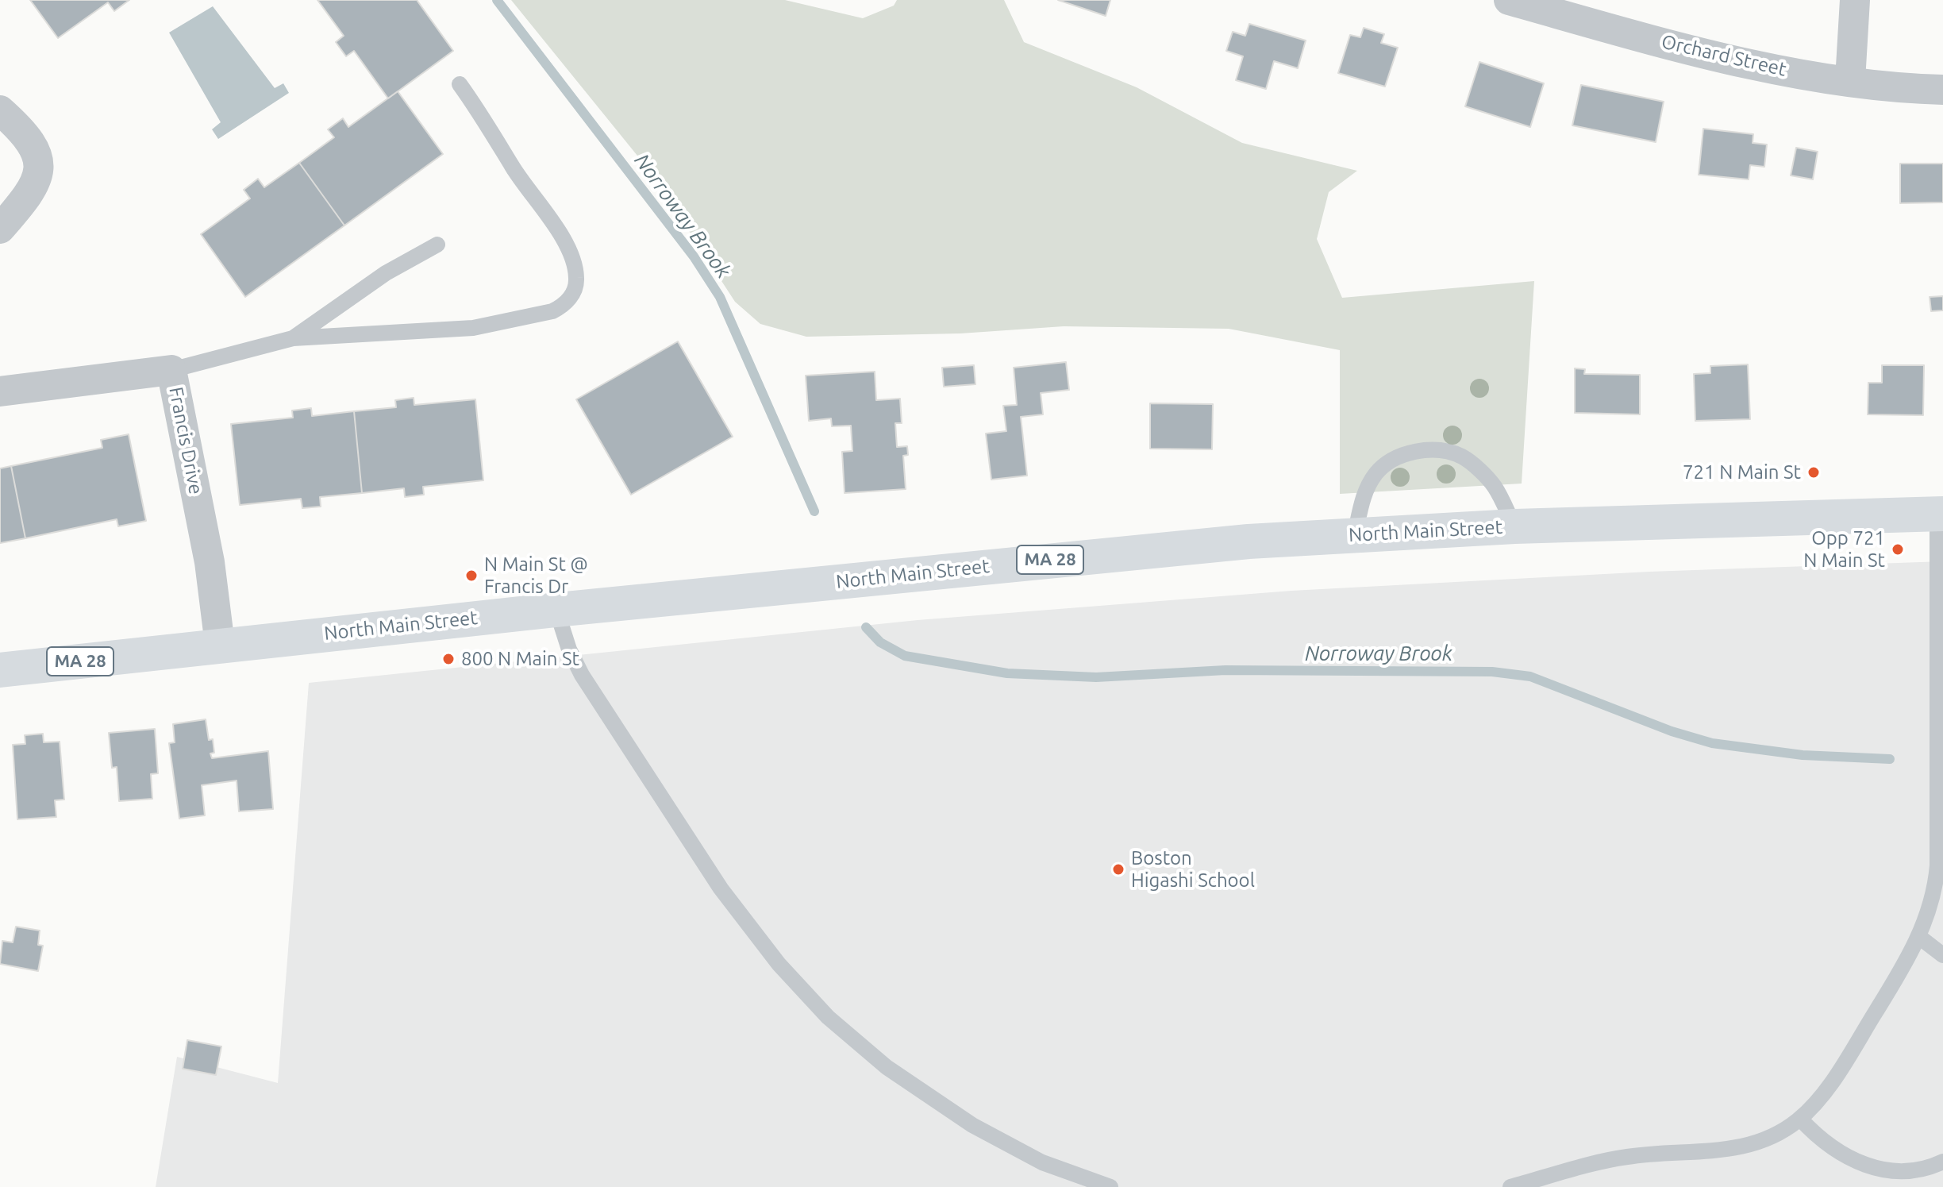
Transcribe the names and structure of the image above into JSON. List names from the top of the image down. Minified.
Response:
{"streets":{"main road":["North Main Street","MA 28"],"street":["Orchard Street","Francis Drive"]},"crossings":[["Francis Drive","North Main Street"]],"water":["Norroway Brook"],"places":["721 N Main St","Opp 721 N Main St","N Main St @ Francis Dr","800 N Main St","Boston Higashi School"]}
